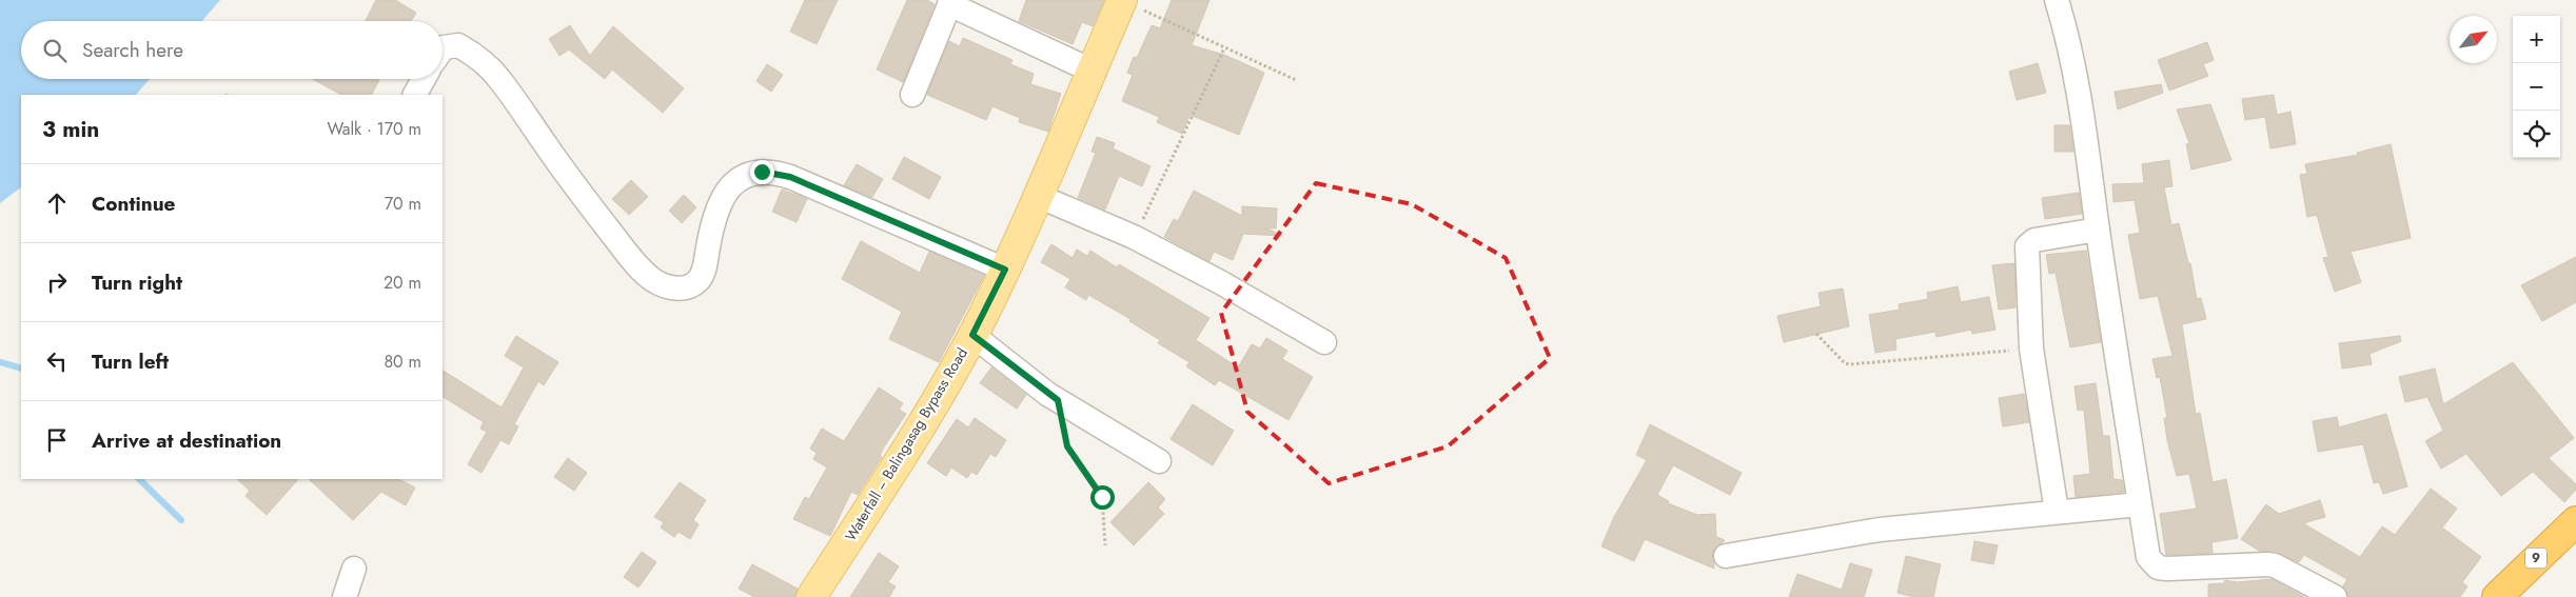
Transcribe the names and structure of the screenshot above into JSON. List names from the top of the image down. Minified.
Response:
{"streets":{"highway":["9"],"main road":["Waterfall ‒ Balingasag Bypass Road"]},"north":"top right","page":{"map_buttons":["+","−"],"search":"Search here","heading":["3 min","Walk · 170 m"],"list":[["Continue","70 m"],["Turn right","20 m"],["Turn left","80 m"],"Arrive at destination"]}}
